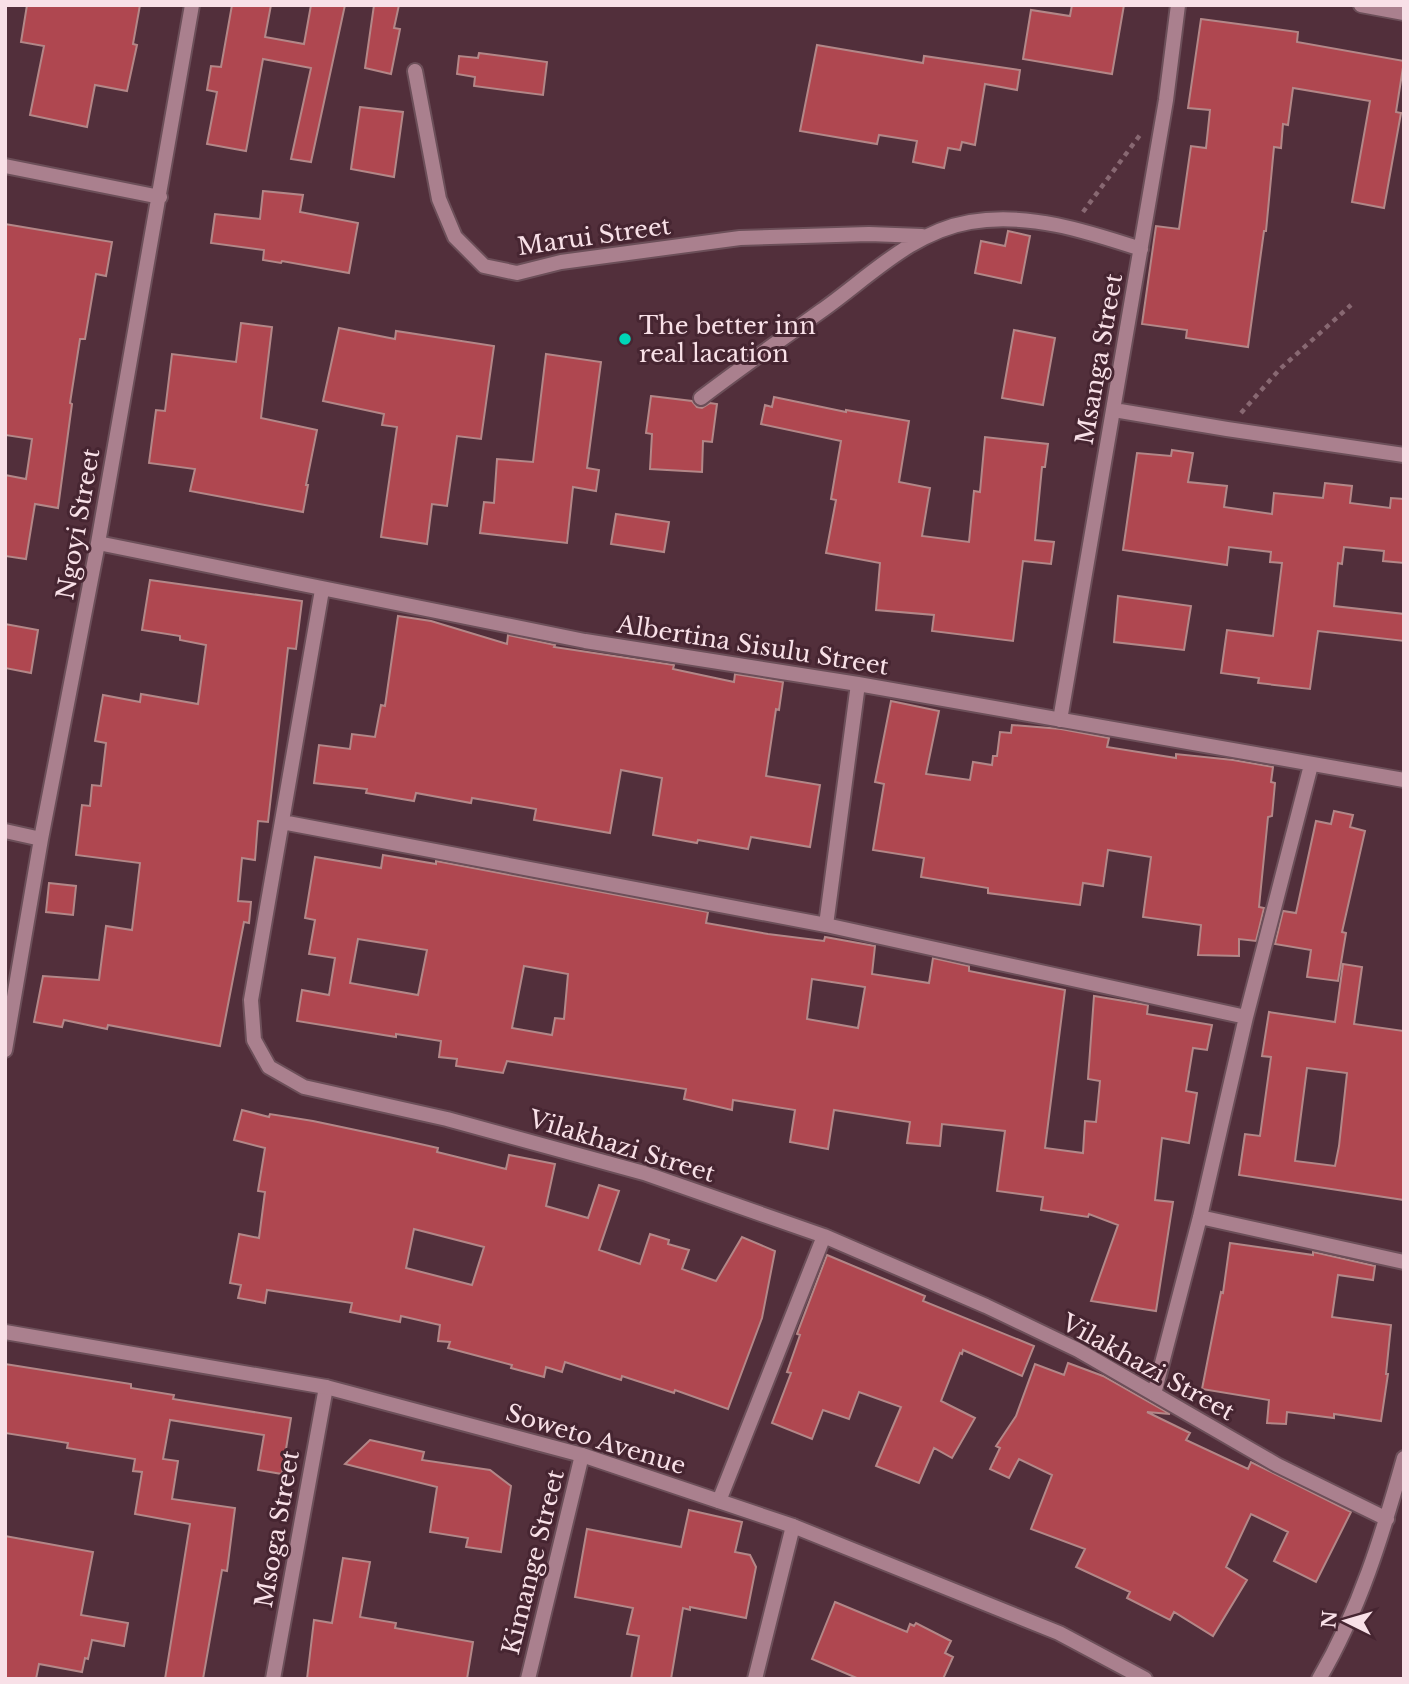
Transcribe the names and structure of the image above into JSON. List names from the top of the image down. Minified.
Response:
{"streets":{"street":["Marui Street","Msanga Street","Ngoyi Street","Albertina Sisulu Street","Vilakhazi Street","Soweto Avenue","Msoga Street","Kimange Street"]},"crossings":[["Msanga Street","Albertina Sisulu Street"],["Ngoyi Street","Albertina Sisulu Street"],["Albertina Sisulu Street","Vilakhazi Street"],["Soweto Avenue","Msoga Street"],["Soweto Avenue","Kimange Street"]],"places":["The better inn real lacation"],"north":"left"}
